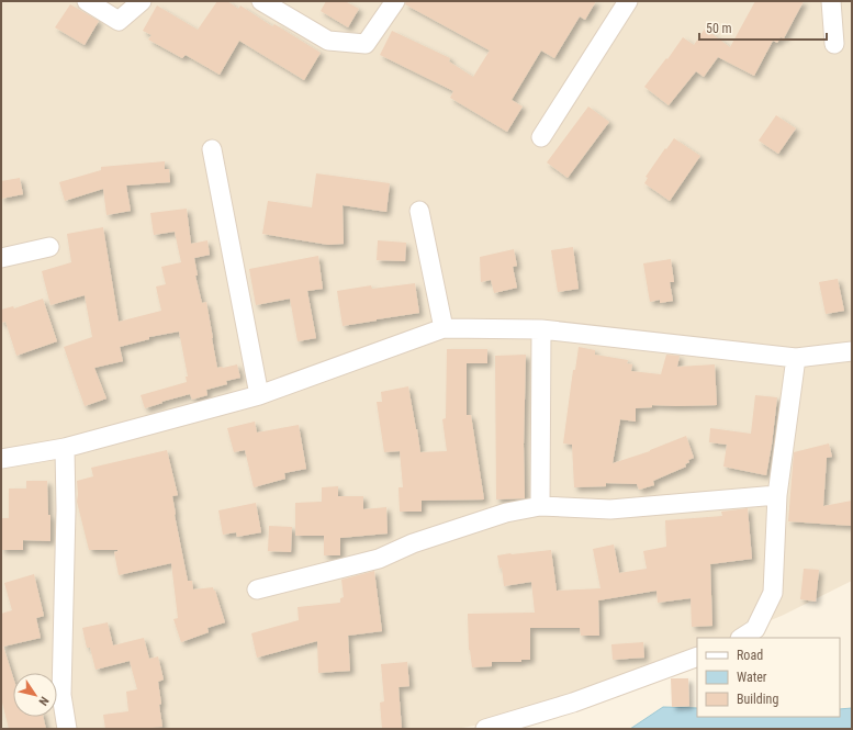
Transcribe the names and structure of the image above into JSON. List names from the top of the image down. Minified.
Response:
{"legend":["Road","Water","Building"],"scale_bar":"50 m","north":"bottom right"}
